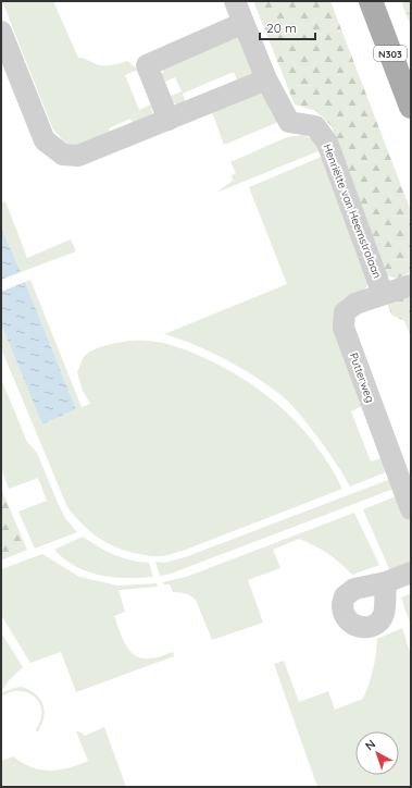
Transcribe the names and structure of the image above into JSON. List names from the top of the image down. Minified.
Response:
{"streets":{"main road":["N303"],"street":["Henriëtte van Heemstralaan","Putterweg"]},"crossings":[["Henriëtte van Heemstralaan","Putterweg"]],"scale_bar":"20 m","north":"top left"}
